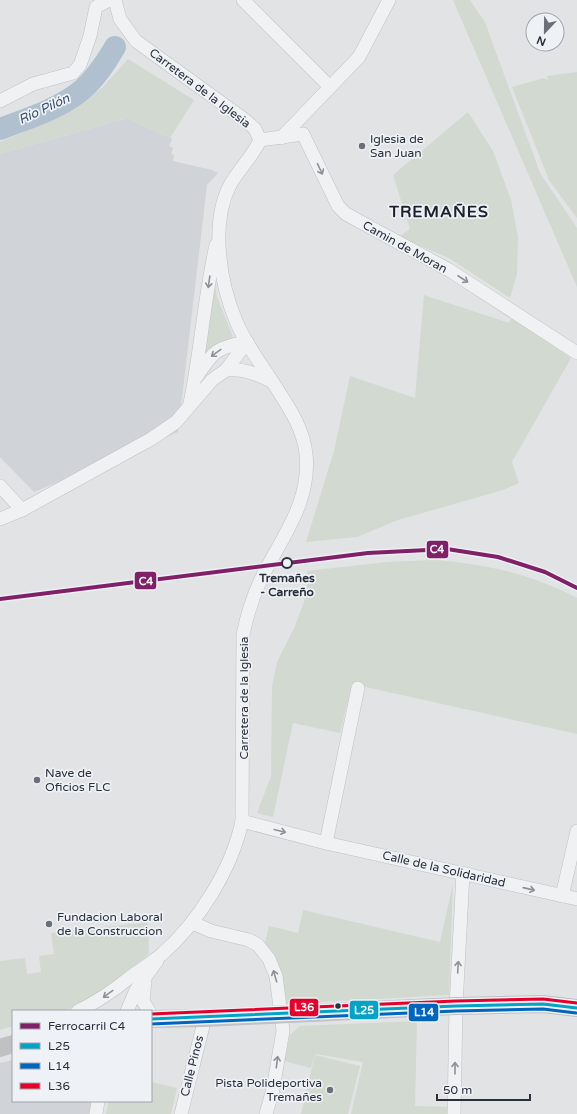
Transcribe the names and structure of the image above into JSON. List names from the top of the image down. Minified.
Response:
{"streets":{"street":["Carretera de la Iglesia","Camin de Moran","Calle de la Solidaridad","Calle Pinos"]},"crossings":[["Carretera de la Iglesia","Camin de Moran"],["Carretera de la Iglesia","Calle de la Solidaridad"]],"one_way":["Camin de Moran","Calle de la Solidaridad"],"districts":["TREMAÑES"],"water":["Río Pilón"],"places":["Iglesia de San Juan","Tremañes - Carreño","Nave de Oficios FLC","Fundacion Laboral de la Construccion","Pista Polideportiva Tremañes"],"lines":["rail line C4","transit line L36","transit line L25","transit line L14"],"legend":["Ferrocarril C4","L25","L14","L36"],"scale_bar":"50 m","north":"bottom"}
